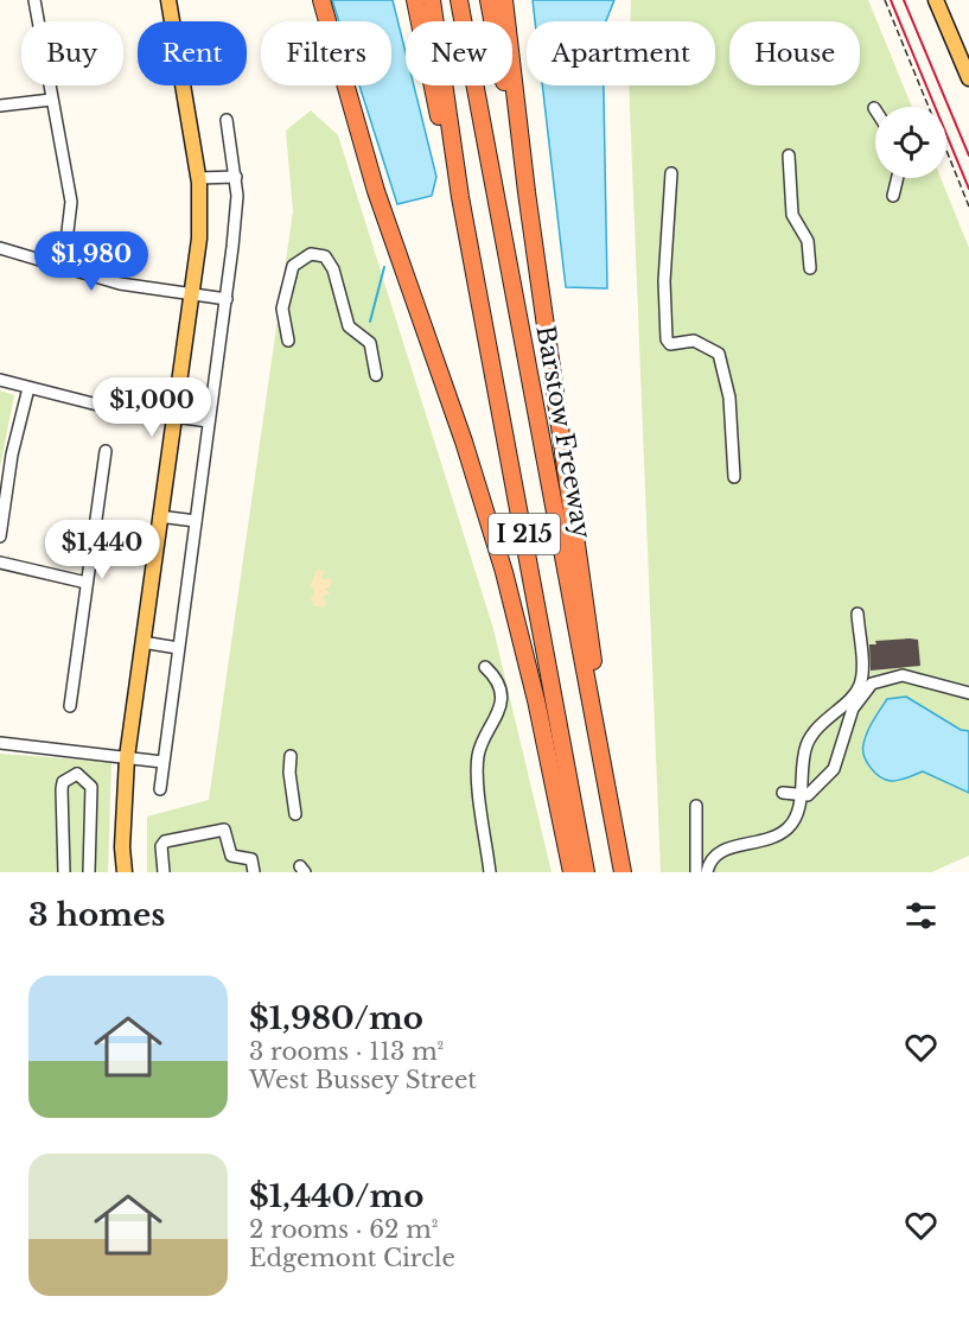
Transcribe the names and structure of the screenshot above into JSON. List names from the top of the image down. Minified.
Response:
{"streets":{"highway":["Barstow Freeway","I 215"]},"page":{"chip":["Buy","Rent","Filters","New","Apartment","House"],"price":["$1,980","$1,000","$1,440"],"heading":"3 homes","list":[{"name":"$1,980/mo","note":"3 rooms · 113 m² · West Bussey Street"},{"name":"$1,440/mo","note":"2 rooms · 62 m² · Edgemont Circle"}]}}
